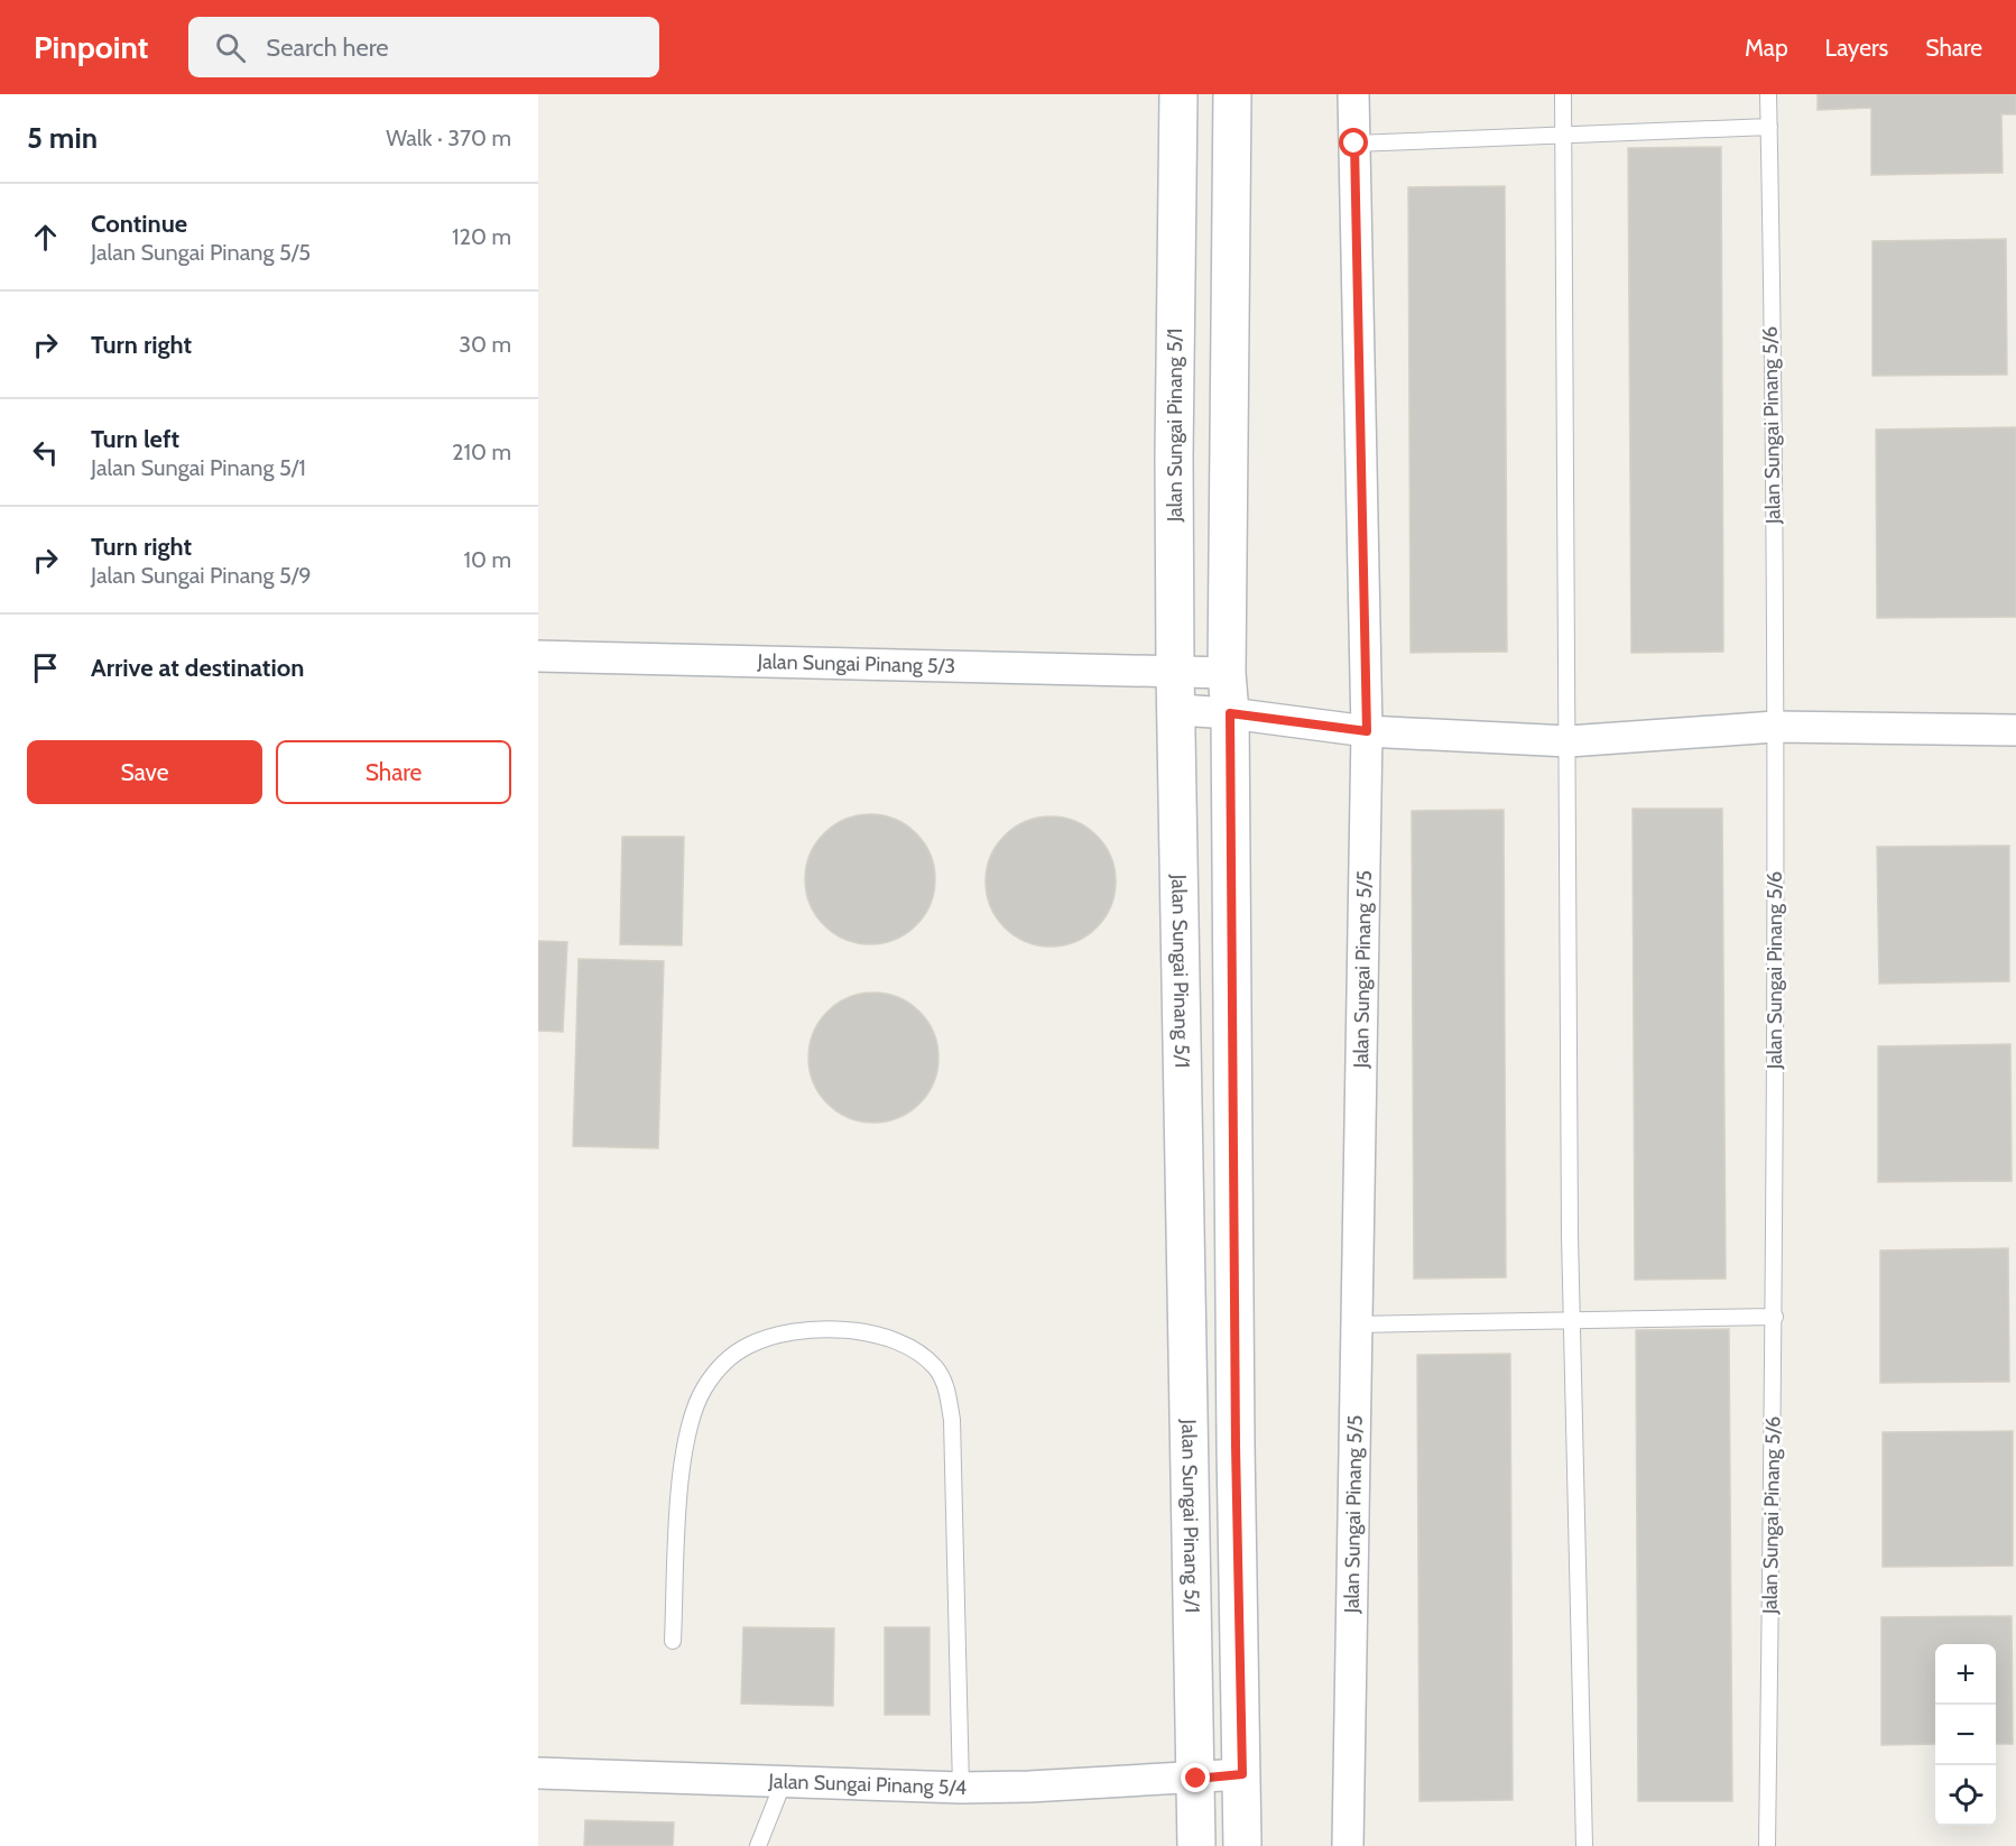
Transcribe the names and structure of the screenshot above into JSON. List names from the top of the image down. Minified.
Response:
{"streets":{"street":["Jalan Sungai Pinang 5/1","Jalan Sungai Pinang 5/3","Jalan Sungai Pinang 5/5","Jalan Sungai Pinang 5/4"],"lane":["Jalan Sungai Pinang 5/6"]},"crossings":[["Jalan Sungai Pinang 5/1","Jalan Sungai Pinang 5/3"],["Jalan Sungai Pinang 5/1","Jalan Sungai Pinang 5/4"]],"page":{"header":"Pinpoint","search":"Search here","nav":["Map","Layers","Share"],"heading":["5 min","Walk · 370 m"],"list":[["Continue","Jalan Sungai Pinang 5/5","120 m"],["Turn right","30 m"],["Turn left","Jalan Sungai Pinang 5/1","210 m"],["Turn right","Jalan Sungai Pinang 5/9","10 m"],"Arrive at destination"],"buttons":["Save","Share"],"map_buttons":["+","−"]}}
